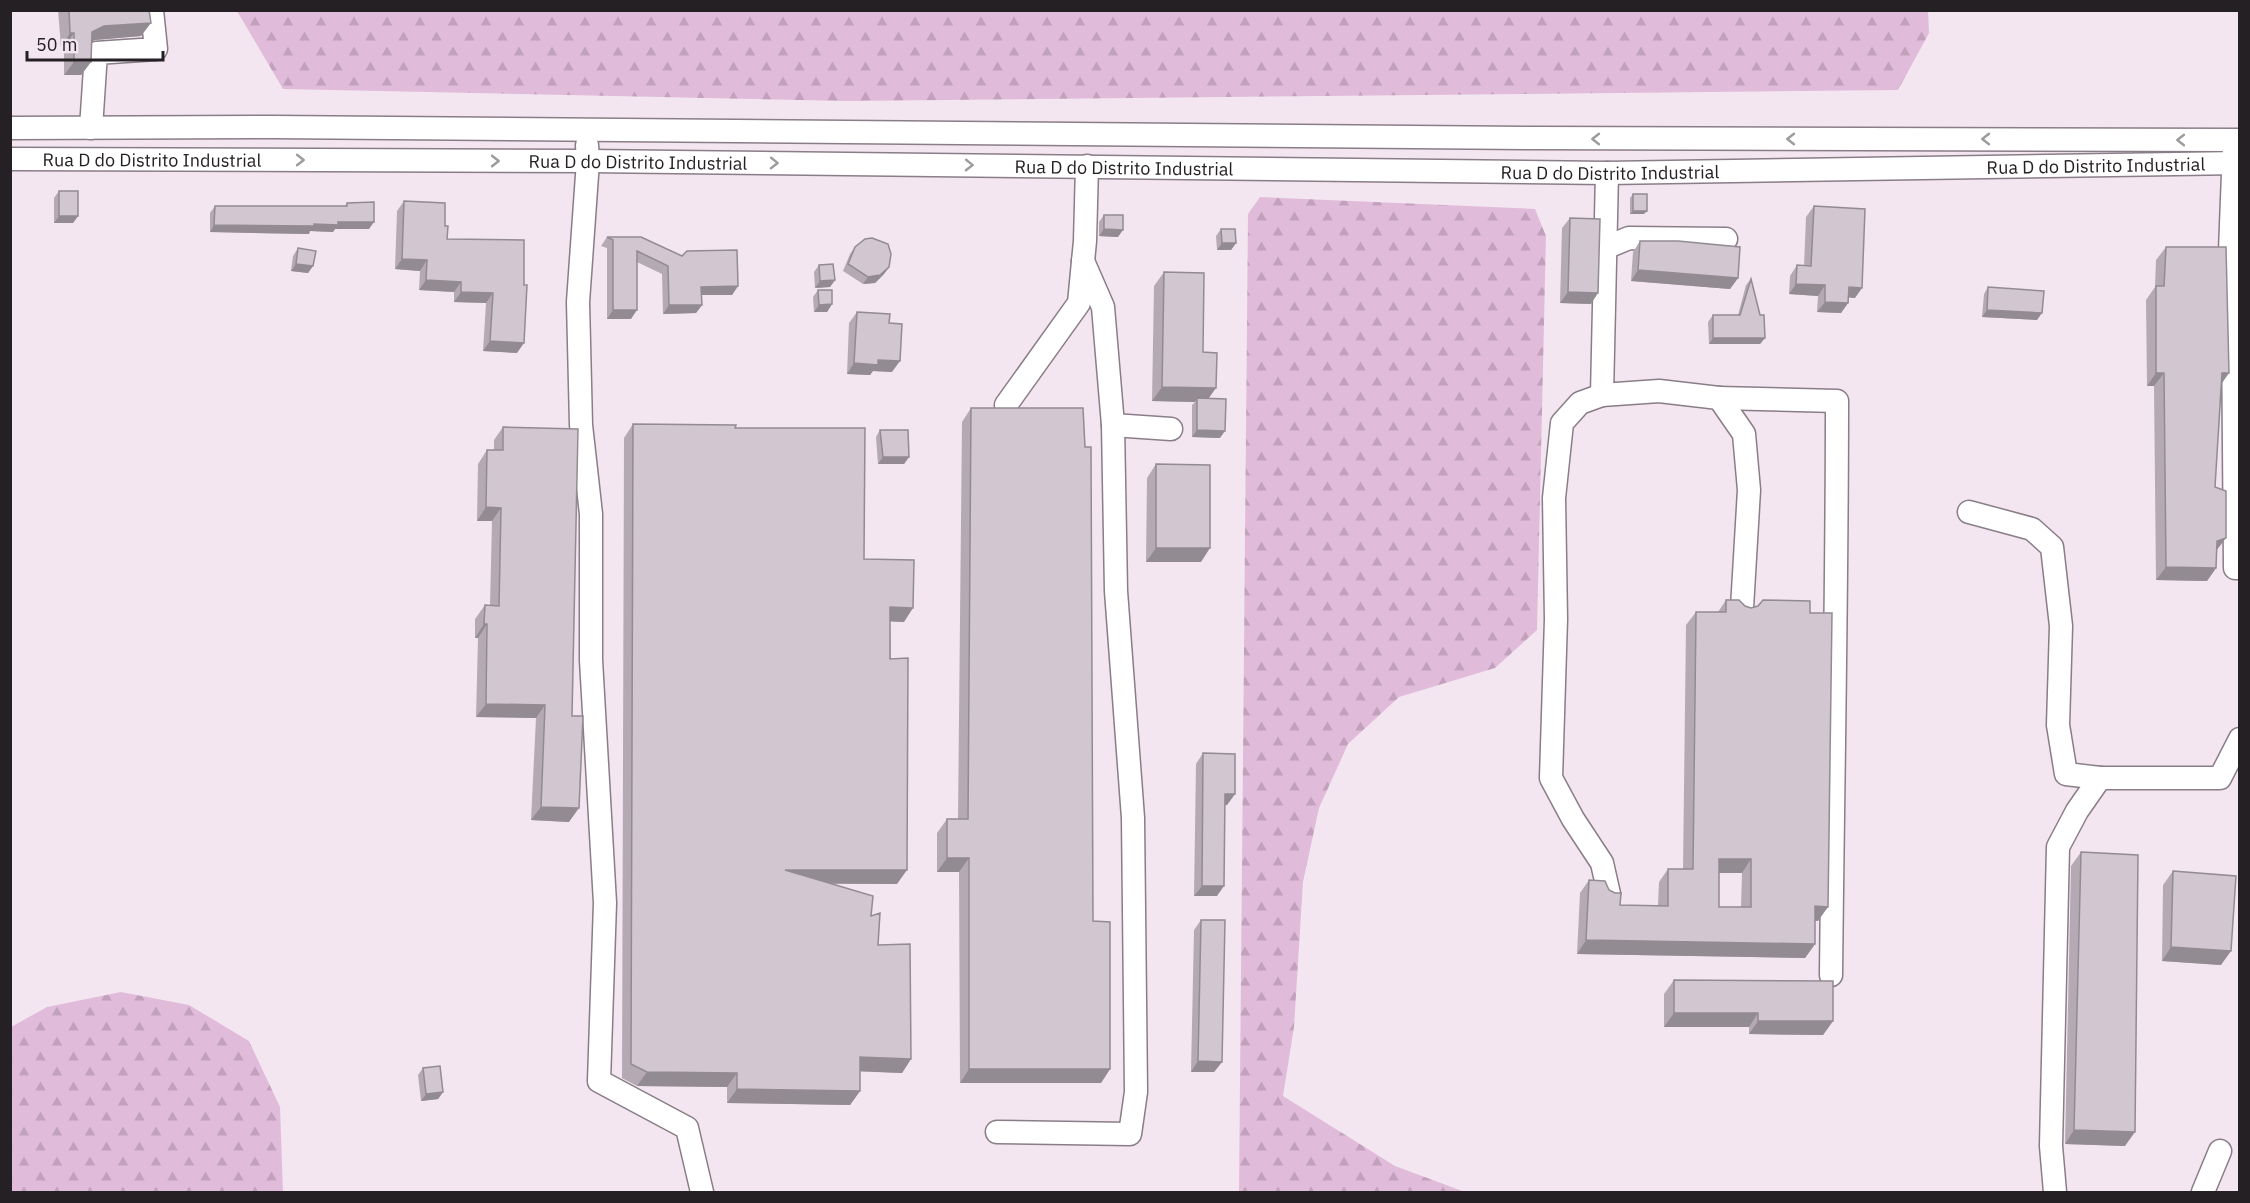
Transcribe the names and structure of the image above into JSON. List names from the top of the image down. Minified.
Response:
{"streets":{"street":["Rua D do Distrito Industrial"]},"scale_bar":"50 m"}
